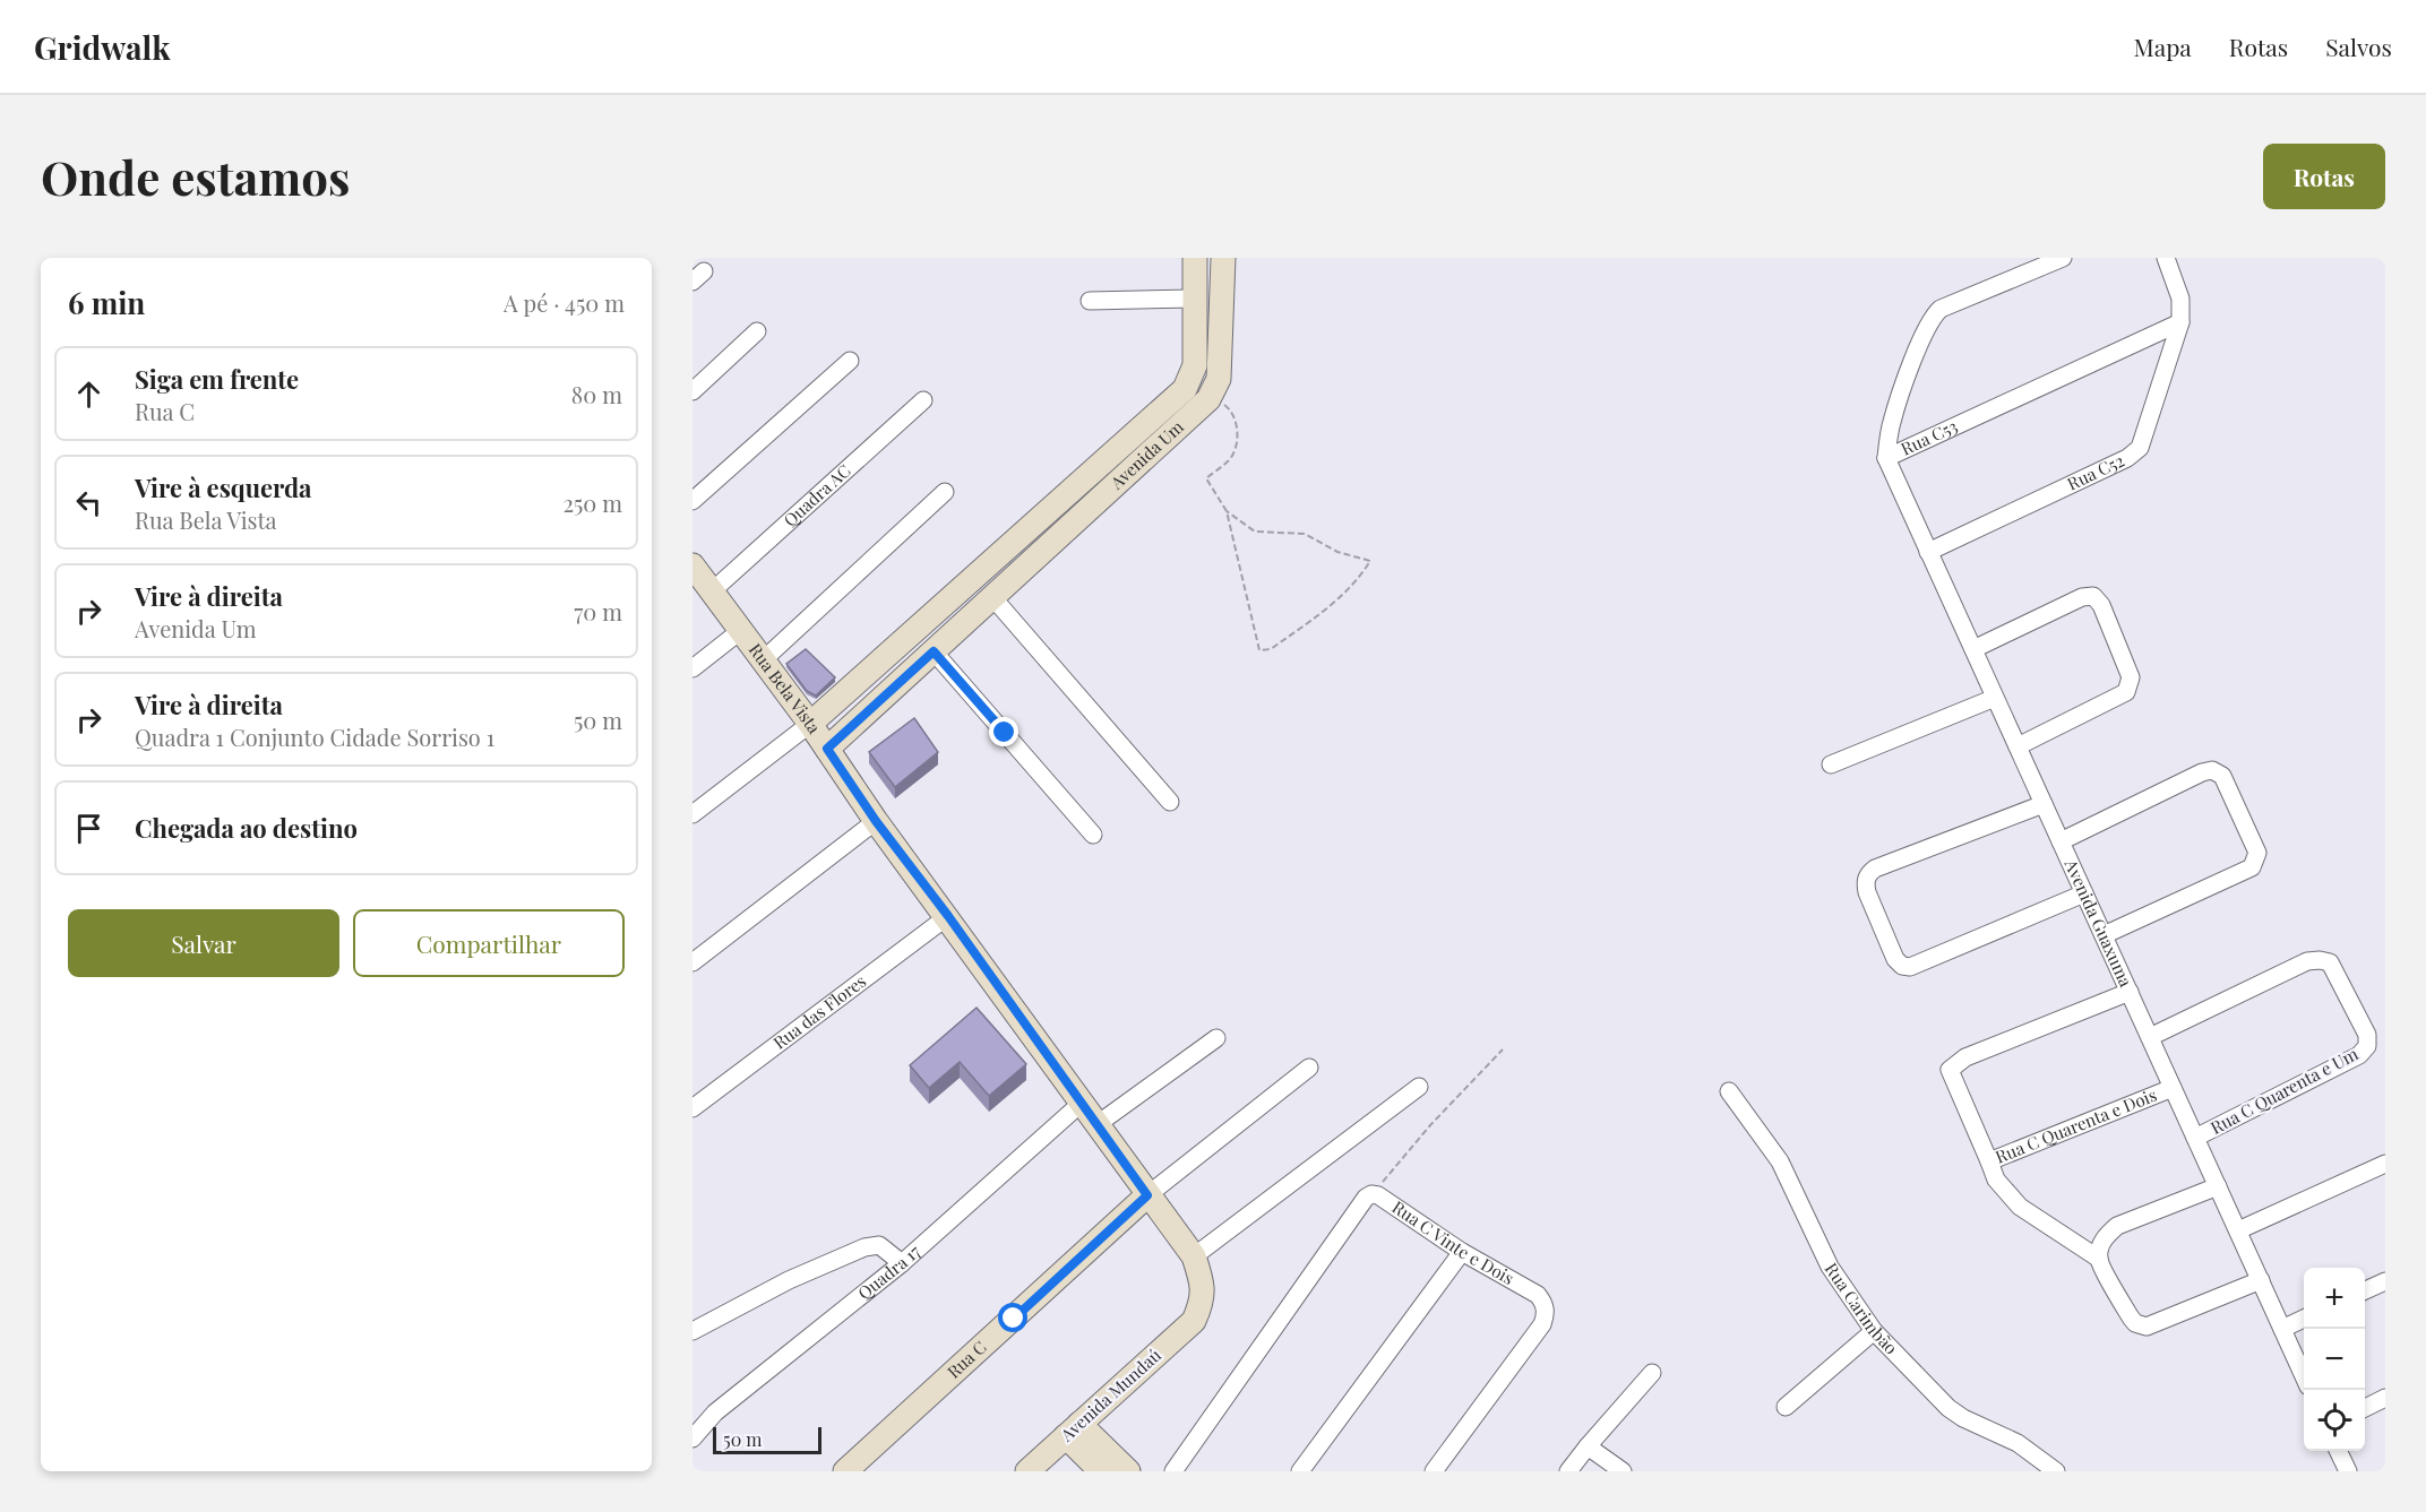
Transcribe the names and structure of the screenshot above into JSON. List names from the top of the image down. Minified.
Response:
{"streets":{"street":["Rua C53","Avenida Um","Rua C52","Quadra AC","Rua Bela Vista","Avenida Guaxuma","Rua das Flores","Rua C Quarenta e Um","Rua C Quarenta e Dois","Rua C Vinte e Dois","Quadra 17","Rua Carimbão","Rua C","Avenida Mundaú"]},"crossings":[["Rua C53","Rua C52"],["Rua C53","Avenida Guaxuma"],["Avenida Um","Rua Bela Vista"],["Rua C52","Avenida Guaxuma"],["Quadra AC","Rua Bela Vista"],["Rua Bela Vista","Rua das Flores"],["Rua Bela Vista","Quadra 17"],["Rua Bela Vista","Rua C"],["Rua Bela Vista","Avenida Mundaú"],["Avenida Guaxuma","Rua C Quarenta e Um"],["Avenida Guaxuma","Rua C Quarenta e Dois"]],"scale_bar":"50 m","page":{"header":"Gridwalk","nav":["Mapa","Rotas","Salvos"],"buttons":["Rotas",["Salvar","Compartilhar"]],"title":"Onde estamos","heading":["6 min","A pé · 450 m"],"list":[["Siga em frente","Rua C","80 m"],["Vire à esquerda","Rua Bela Vista","250 m"],["Vire à direita","Avenida Um","70 m"],["Vire à direita","Quadra 1 Conjunto Cidade Sorriso 1","50 m"],"Chegada ao destino"],"map_buttons":["+","−"],"scale":"50 m"}}
